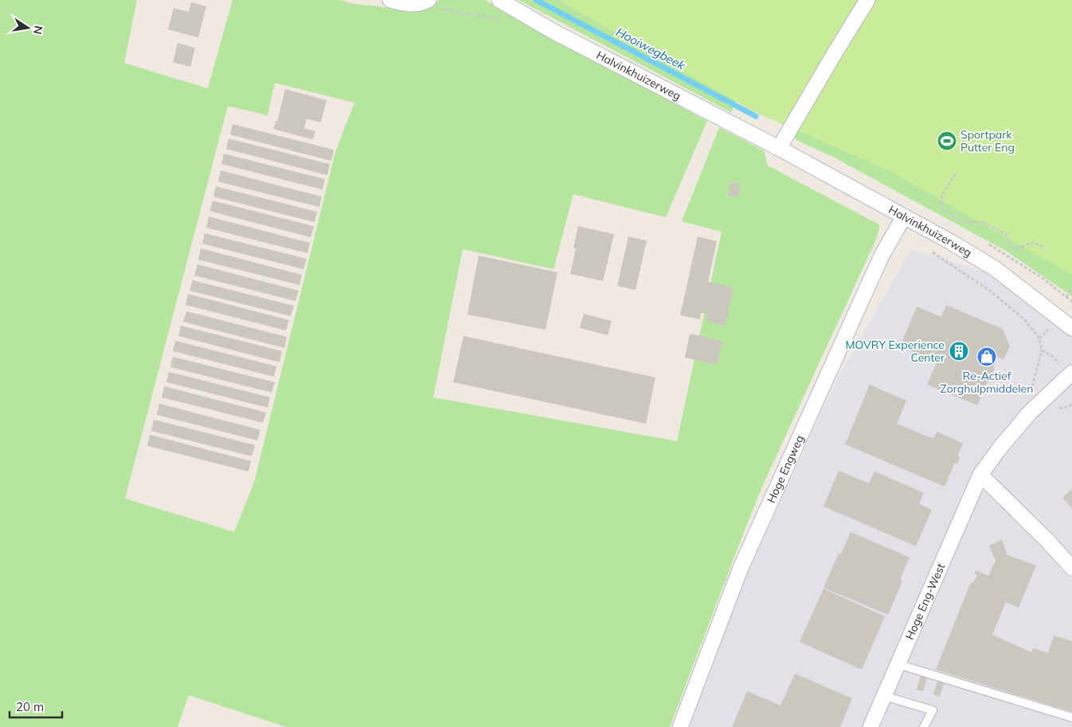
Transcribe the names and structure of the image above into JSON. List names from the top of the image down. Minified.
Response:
{"streets":{"street":["Halvinkhuizerweg","Hoge Engweg","Hoge Eng-West"]},"crossings":[["Halvinkhuizerweg","Hoge Engweg"],["Halvinkhuizerweg","Hoge Eng-West"]],"water":["Hooiwegbeek"],"places":{"sports":["Sportpark Putter Eng"],"building":["MOVRY Experience Center"],"shop":["Re-Actief Zorghulpmiddelen"]},"scale_bar":"20 m","north":"right"}
